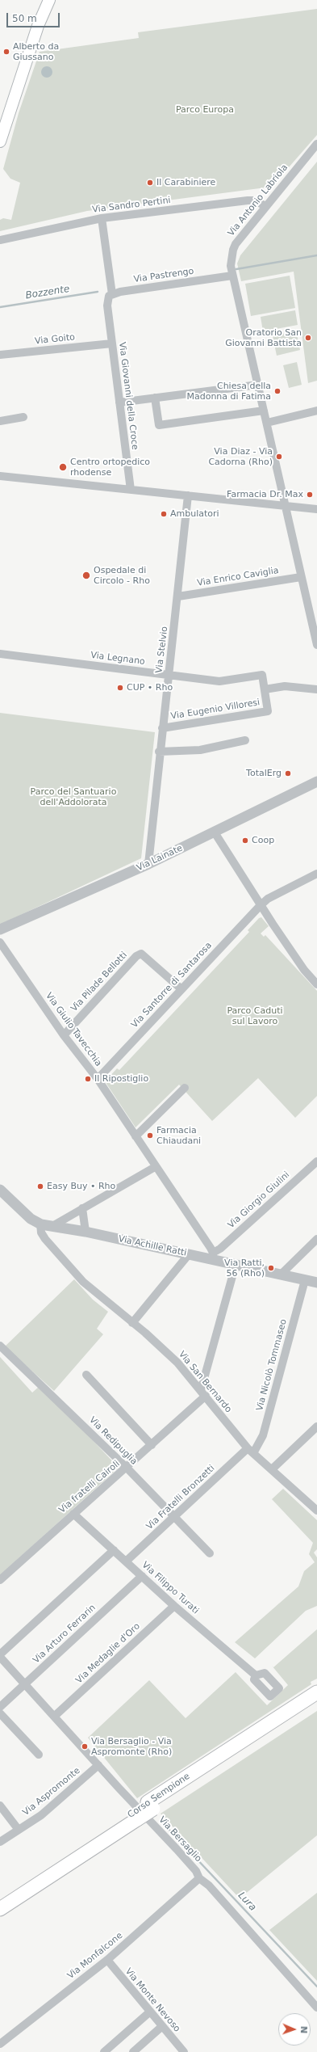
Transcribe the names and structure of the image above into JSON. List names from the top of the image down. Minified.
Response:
{"streets":{"highway":["Corso Sempione"],"street":["Via Antonio Labriola","Via Sandro Pertini","Via Pastrengo","Via Goito","Via Giovanni della Croce","Via Enrico Caviglia","Via Stelvio","Via Legnano","Via Eugenio Villoresi","Via Lainate","Via Pilade Bellotti","Via Santorre di Santarosa","Via Giulio Tavecchia","Via Giorgio Giulini","Via Achille Ratti","Via Nicolò Tommaseo","Via San Bernardo","Via Redipuglia","Via fratelli Cairoli","Via Fratelli Bronzetti","Via Filippo Turati","Via Arturo Ferrarin","Via Medaglie d'Oro","Via Aspromonte","Via Bersaglio","Via Monfalcone","Via Monte Nevoso"]},"crossings":[["Via Antonio Labriola","Via Sandro Pertini"],["Via Antonio Labriola","Via Pastrengo"],["Via Antonio Labriola","Via Enrico Caviglia"],["Via Pastrengo","Via Giovanni della Croce"],["Via Goito","Via Giovanni della Croce"],["Via Enrico Caviglia","Via Stelvio"],["Via Stelvio","Via Legnano"],["Via Stelvio","Via Eugenio Villoresi"],["Via Stelvio","Via Lainate"],["Via Legnano","Via Eugenio Villoresi"],["Via Pilade Bellotti","Via Santorre di Santarosa"],["Via Pilade Bellotti","Via Giulio Tavecchia"],["Via Santorre di Santarosa","Via Giulio Tavecchia"],["Via Giulio Tavecchia","Via Giorgio Giulini"],["Via Giulio Tavecchia","Via Achille Ratti"],["Via Giorgio Giulini","Via Achille Ratti"],["Via Achille Ratti","Via Nicolò Tommaseo"],["Via Achille Ratti","Via San Bernardo"],["Via Nicolò Tommaseo","Via San Bernardo"],["Via Nicolò Tommaseo","Via Fratelli Bronzetti"],["Via San Bernardo","Via fratelli Cairoli"],["Via San Bernardo","Via Fratelli Bronzetti"],["Via Redipuglia","Via fratelli Cairoli"],["Via Redipuglia","Via Fratelli Bronzetti"],["Via fratelli Cairoli","Via Filippo Turati"],["Via Fratelli Bronzetti","Via Filippo Turati"],["Via Filippo Turati","Via Arturo Ferrarin"],["Via Filippo Turati","Via Medaglie d'Oro"],["Via Arturo Ferrarin","Via Bersaglio"],["Via Medaglie d'Oro","Via Bersaglio"],["Via Aspromonte","Via Bersaglio"],["Via Bersaglio","Via Monfalcone"],["Via Monfalcone","Via Monte Nevoso"]],"water":["Bozzente","Lura"],"parks":["Parco Europa","Parco del Santuario dell'Addolorata","Parco Caduti sul Lavoro"],"places":["Alberto da Giussano","Il Carabiniere","Oratorio San Giovanni Battista","Chiesa della Madonna di Fatima","Via Diaz - Via Cadorna (Rho)","Centro ortopedico rhodense","Farmacia Dr. Max","Ambulatori","Ospedale di Circolo - Rho","CUP • Rho","TotalErg","Coop","Il Ripostiglio","Farmacia Chiaudani","Easy Buy • Rho","Via Ratti, 56 (Rho)","Via Bersaglio - Via Aspromonte (Rho)"],"scale_bar":"50 m","north":"right"}
